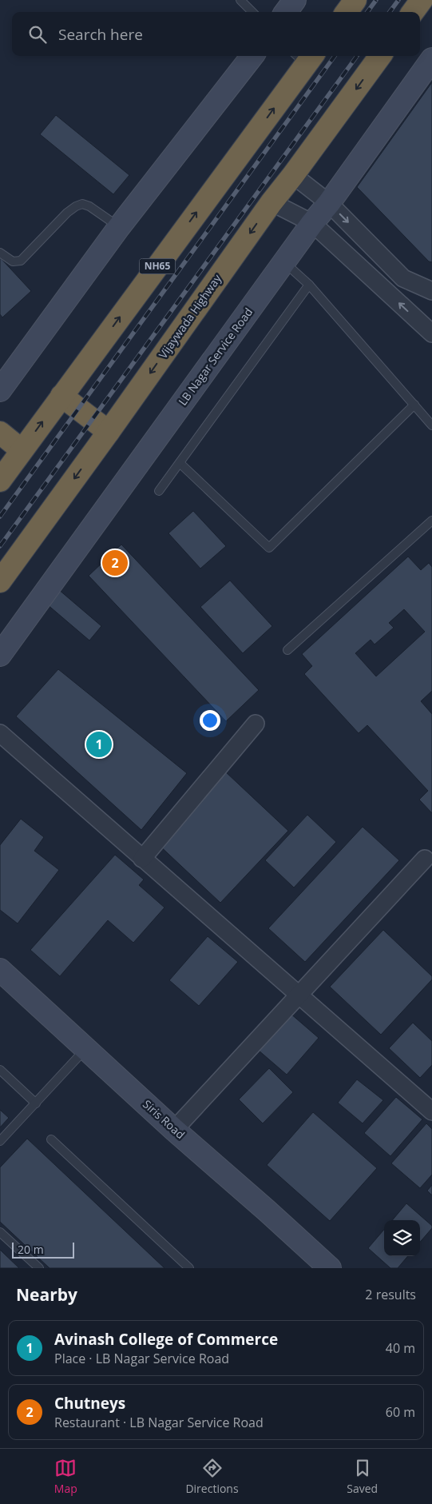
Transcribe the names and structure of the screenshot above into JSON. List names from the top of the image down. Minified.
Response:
{"streets":{"highway":["NH65","Vijaywada Highway"],"street":["LB Nagar Service Road","Siris Road"]},"scale_bar":"20 m","page":{"search":"Search here","pins":["2","1"],"scale":"20 m","heading":["Nearby","2 results"],"list":[{"mark":"1","name":"Avinash College of Commerce","note":"Place · LB Nagar Service Road","value":"40 m"},{"mark":"2","name":"Chutneys","note":"Restaurant · LB Nagar Service Road","value":"60 m"}],"nav":["Map","Directions","Saved"]}}
